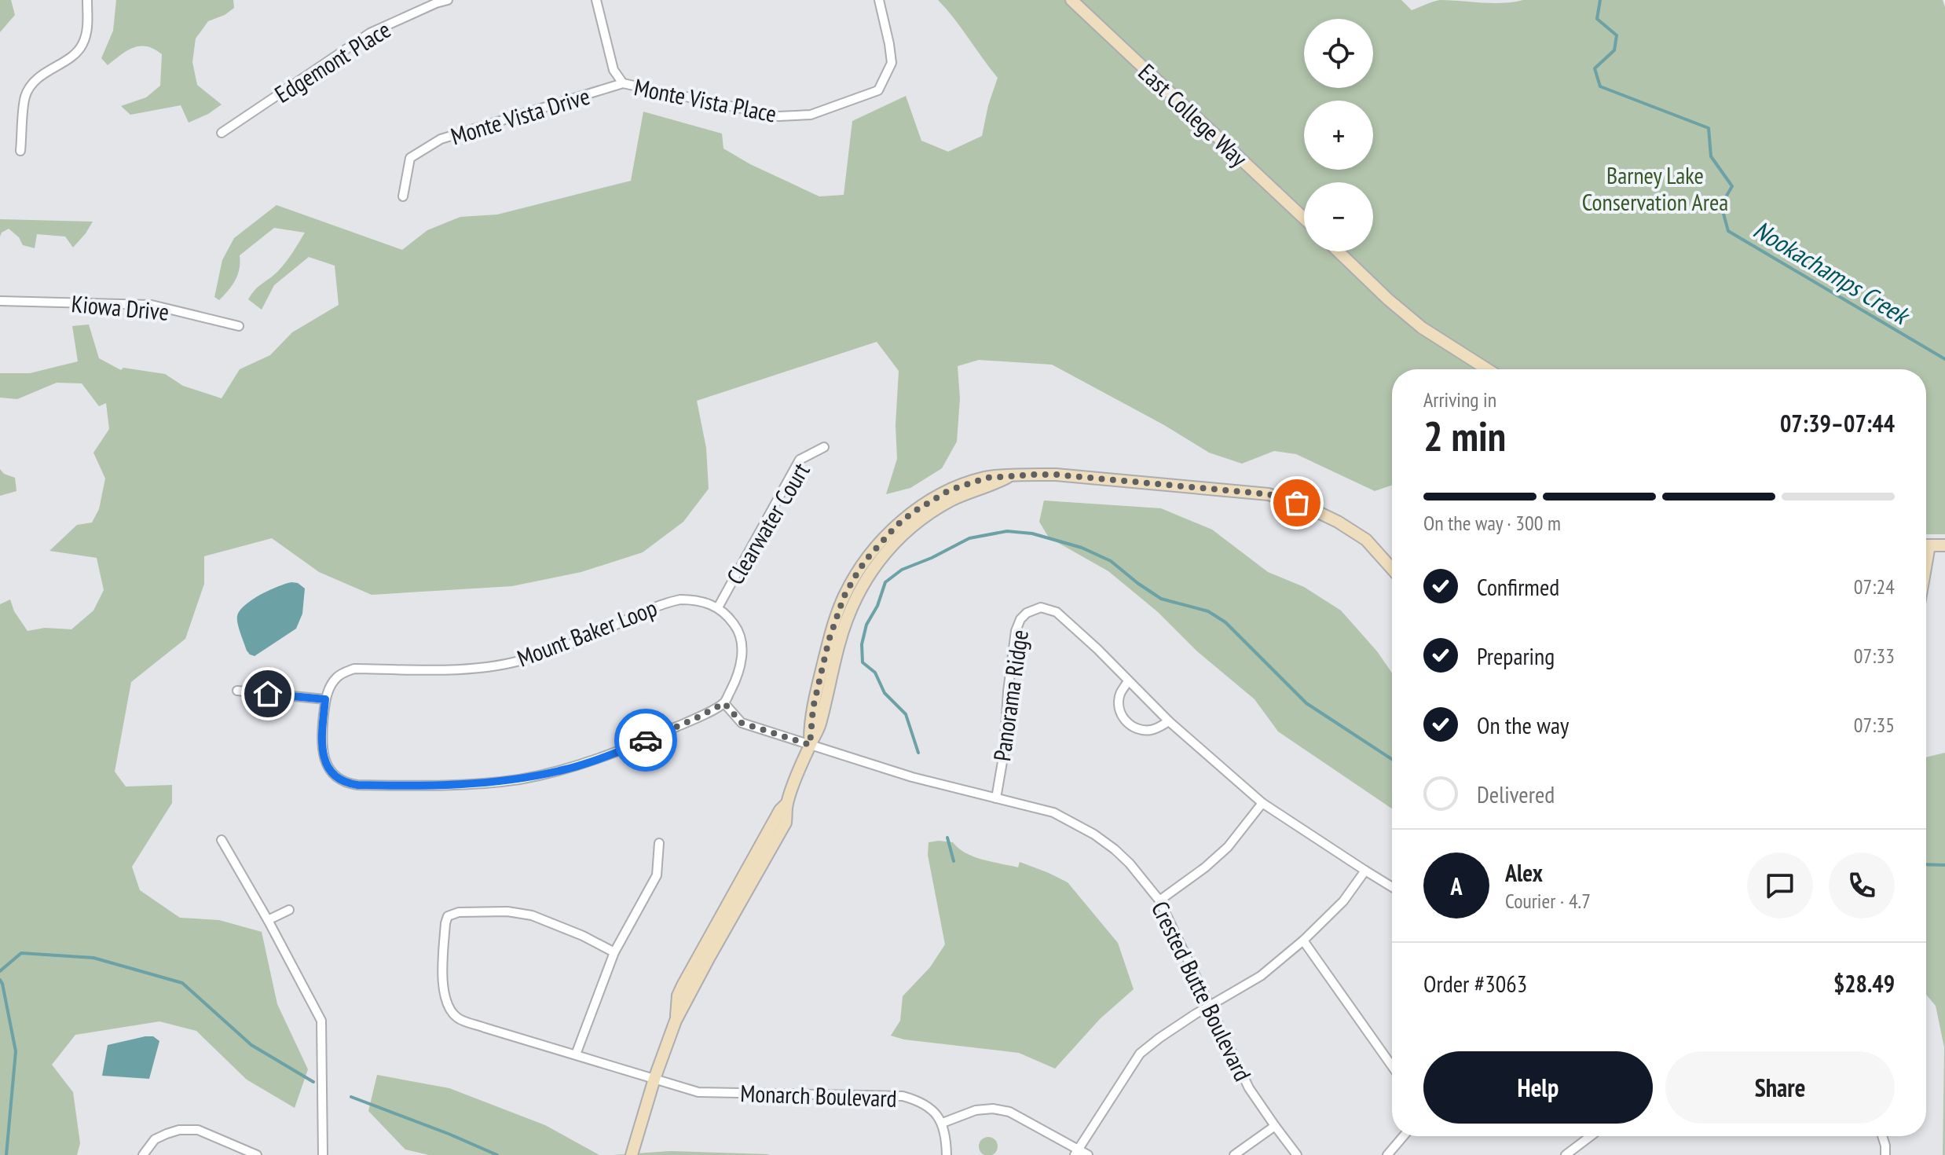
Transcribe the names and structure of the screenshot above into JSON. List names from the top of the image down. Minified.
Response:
{"streets":{"street":["Edgemont Place","Monte Vista Place","East College Way","Monte Vista Drive","Kiowa Drive","Clearwater Court","Mount Baker Loop","Panorama Ridge","Crested Butte Boulevard","Monarch Boulevard"]},"crossings":[["Monte Vista Place","Monte Vista Drive"],["Clearwater Court","Mount Baker Loop"],["Panorama Ridge","Crested Butte Boulevard"]],"water":["Nookachamps Creek"],"parks":["Barney Lake Conservation Area"],"page":{"map_buttons":["+","−"],"heading":["2 min","Arriving in","07:39–07:44"],"panel":["Alex","Courier · 4.7","Order #3063","$28.49"],"bar":"On the way · 300 m","list":[["Confirmed","07:24"],["Preparing","07:33"],["On the way","07:35"],"Delivered"],"round":"A","buttons":["Help","Share"]}}
